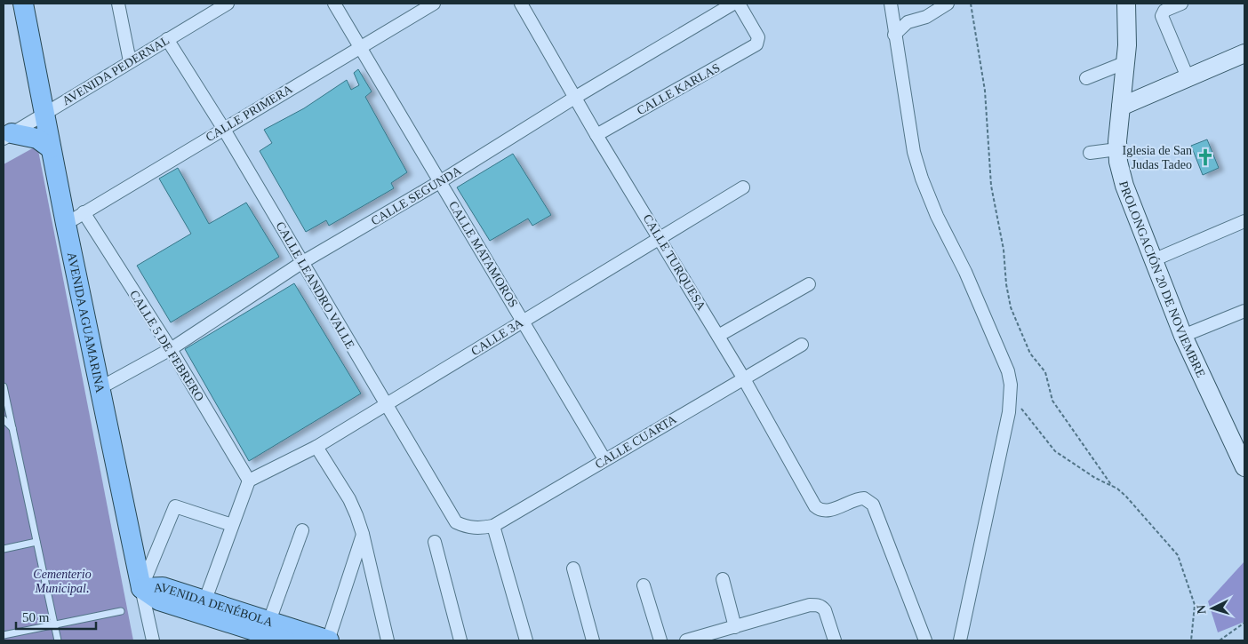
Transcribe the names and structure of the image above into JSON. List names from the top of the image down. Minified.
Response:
{"streets":{"main road":["PROLONGACIÓN 20 DE NOVIEMBRE","AVENIDA AGUAMARINA","AVENIDA DENÉBOLA"],"street":["AVENIDA PEDERNAL","CALLE KARLAS","CALLE PRIMERA","CALLE SEGUNDA","CALLE MATAMOROS","CALLE TURQUESA","CALLE LEANDRO VALLE","CALLE 3A","CALLE 5 DE FEBRERO","CALLE CUARTA"]},"crossings":[["AVENIDA PEDERNAL","CALLE LEANDRO VALLE"],["AVENIDA PEDERNAL","AVENIDA AGUAMARINA"],["CALLE KARLAS","CALLE TURQUESA"],["CALLE PRIMERA","CALLE MATAMOROS"],["CALLE PRIMERA","CALLE LEANDRO VALLE"],["CALLE PRIMERA","AVENIDA AGUAMARINA"],["CALLE PRIMERA","CALLE 5 DE FEBRERO"],["CALLE SEGUNDA","CALLE MATAMOROS"],["CALLE SEGUNDA","CALLE TURQUESA"],["CALLE SEGUNDA","CALLE LEANDRO VALLE"],["CALLE SEGUNDA","AVENIDA AGUAMARINA"],["CALLE SEGUNDA","CALLE 5 DE FEBRERO"],["CALLE MATAMOROS","CALLE 3A"],["CALLE MATAMOROS","CALLE CUARTA"],["CALLE TURQUESA","CALLE 3A"],["CALLE TURQUESA","CALLE CUARTA"],["CALLE LEANDRO VALLE","CALLE 3A"],["CALLE LEANDRO VALLE","CALLE CUARTA"],["AVENIDA AGUAMARINA","AVENIDA DENÉBOLA"],["CALLE 3A","CALLE 5 DE FEBRERO"]],"parks":["Cementerio Municipal."],"places":{"church":["Iglesia de San Judas Tadeo"]},"scale_bar":"50 m","north":"left"}
